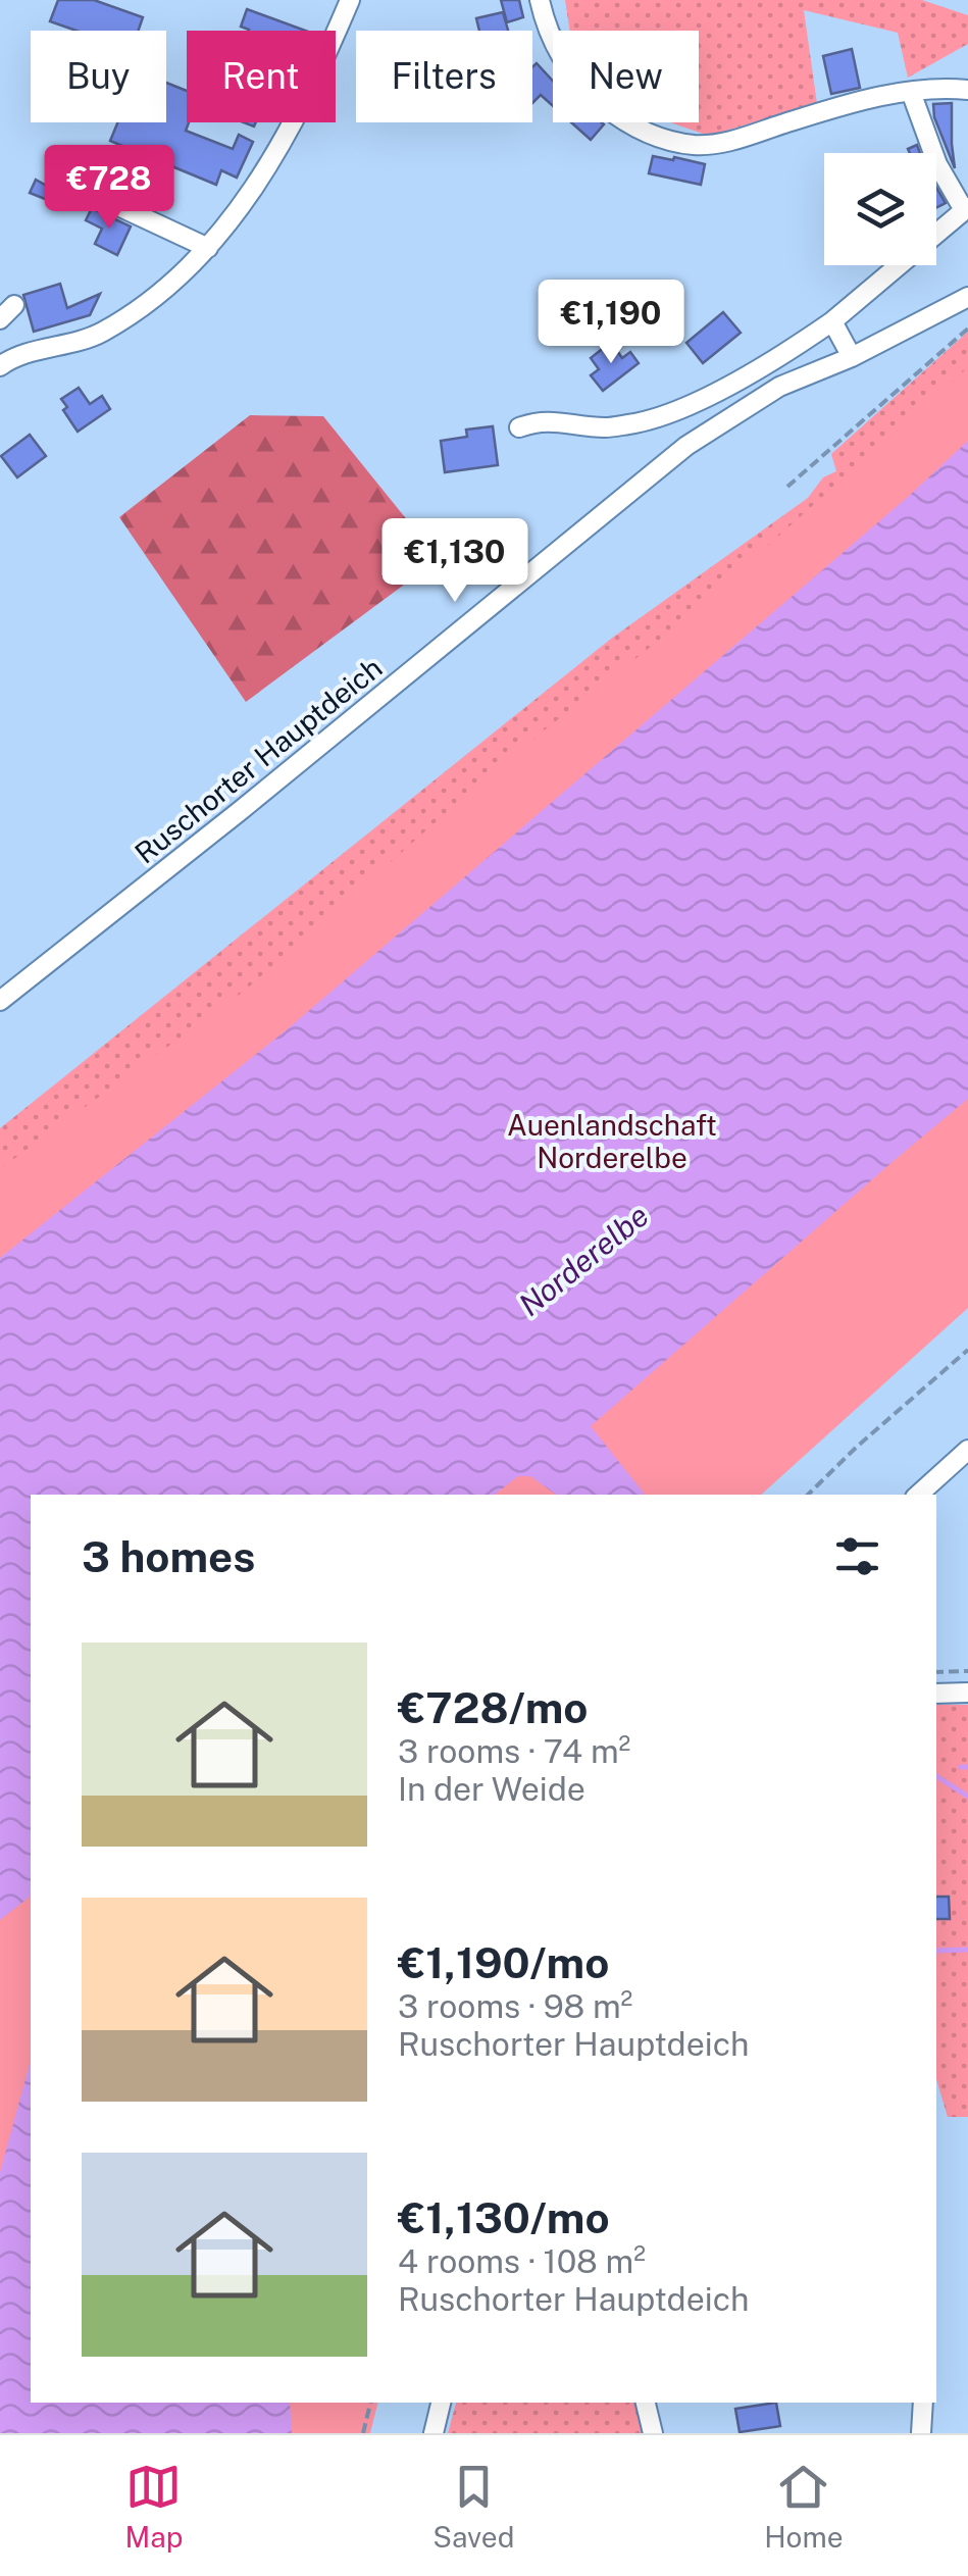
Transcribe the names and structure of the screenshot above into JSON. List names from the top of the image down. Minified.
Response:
{"streets":{"street":["Ruschorter Hauptdeich"]},"water":["Norderelbe"],"parks":["Auenlandschaft Norderelbe"],"page":{"chip":["Buy","Rent","Filters","New"],"price":["€728","€1,190","€1,130"],"heading":"3 homes","list":[{"name":"€728/mo","note":"3 rooms · 74 m² · In der Weide"},{"name":"€1,190/mo","note":"3 rooms · 98 m² · Ruschorter Hauptdeich"},{"name":"€1,130/mo","note":"4 rooms · 108 m² · Ruschorter Hauptdeich"}],"tabs":["Map","Saved","Home"]}}
